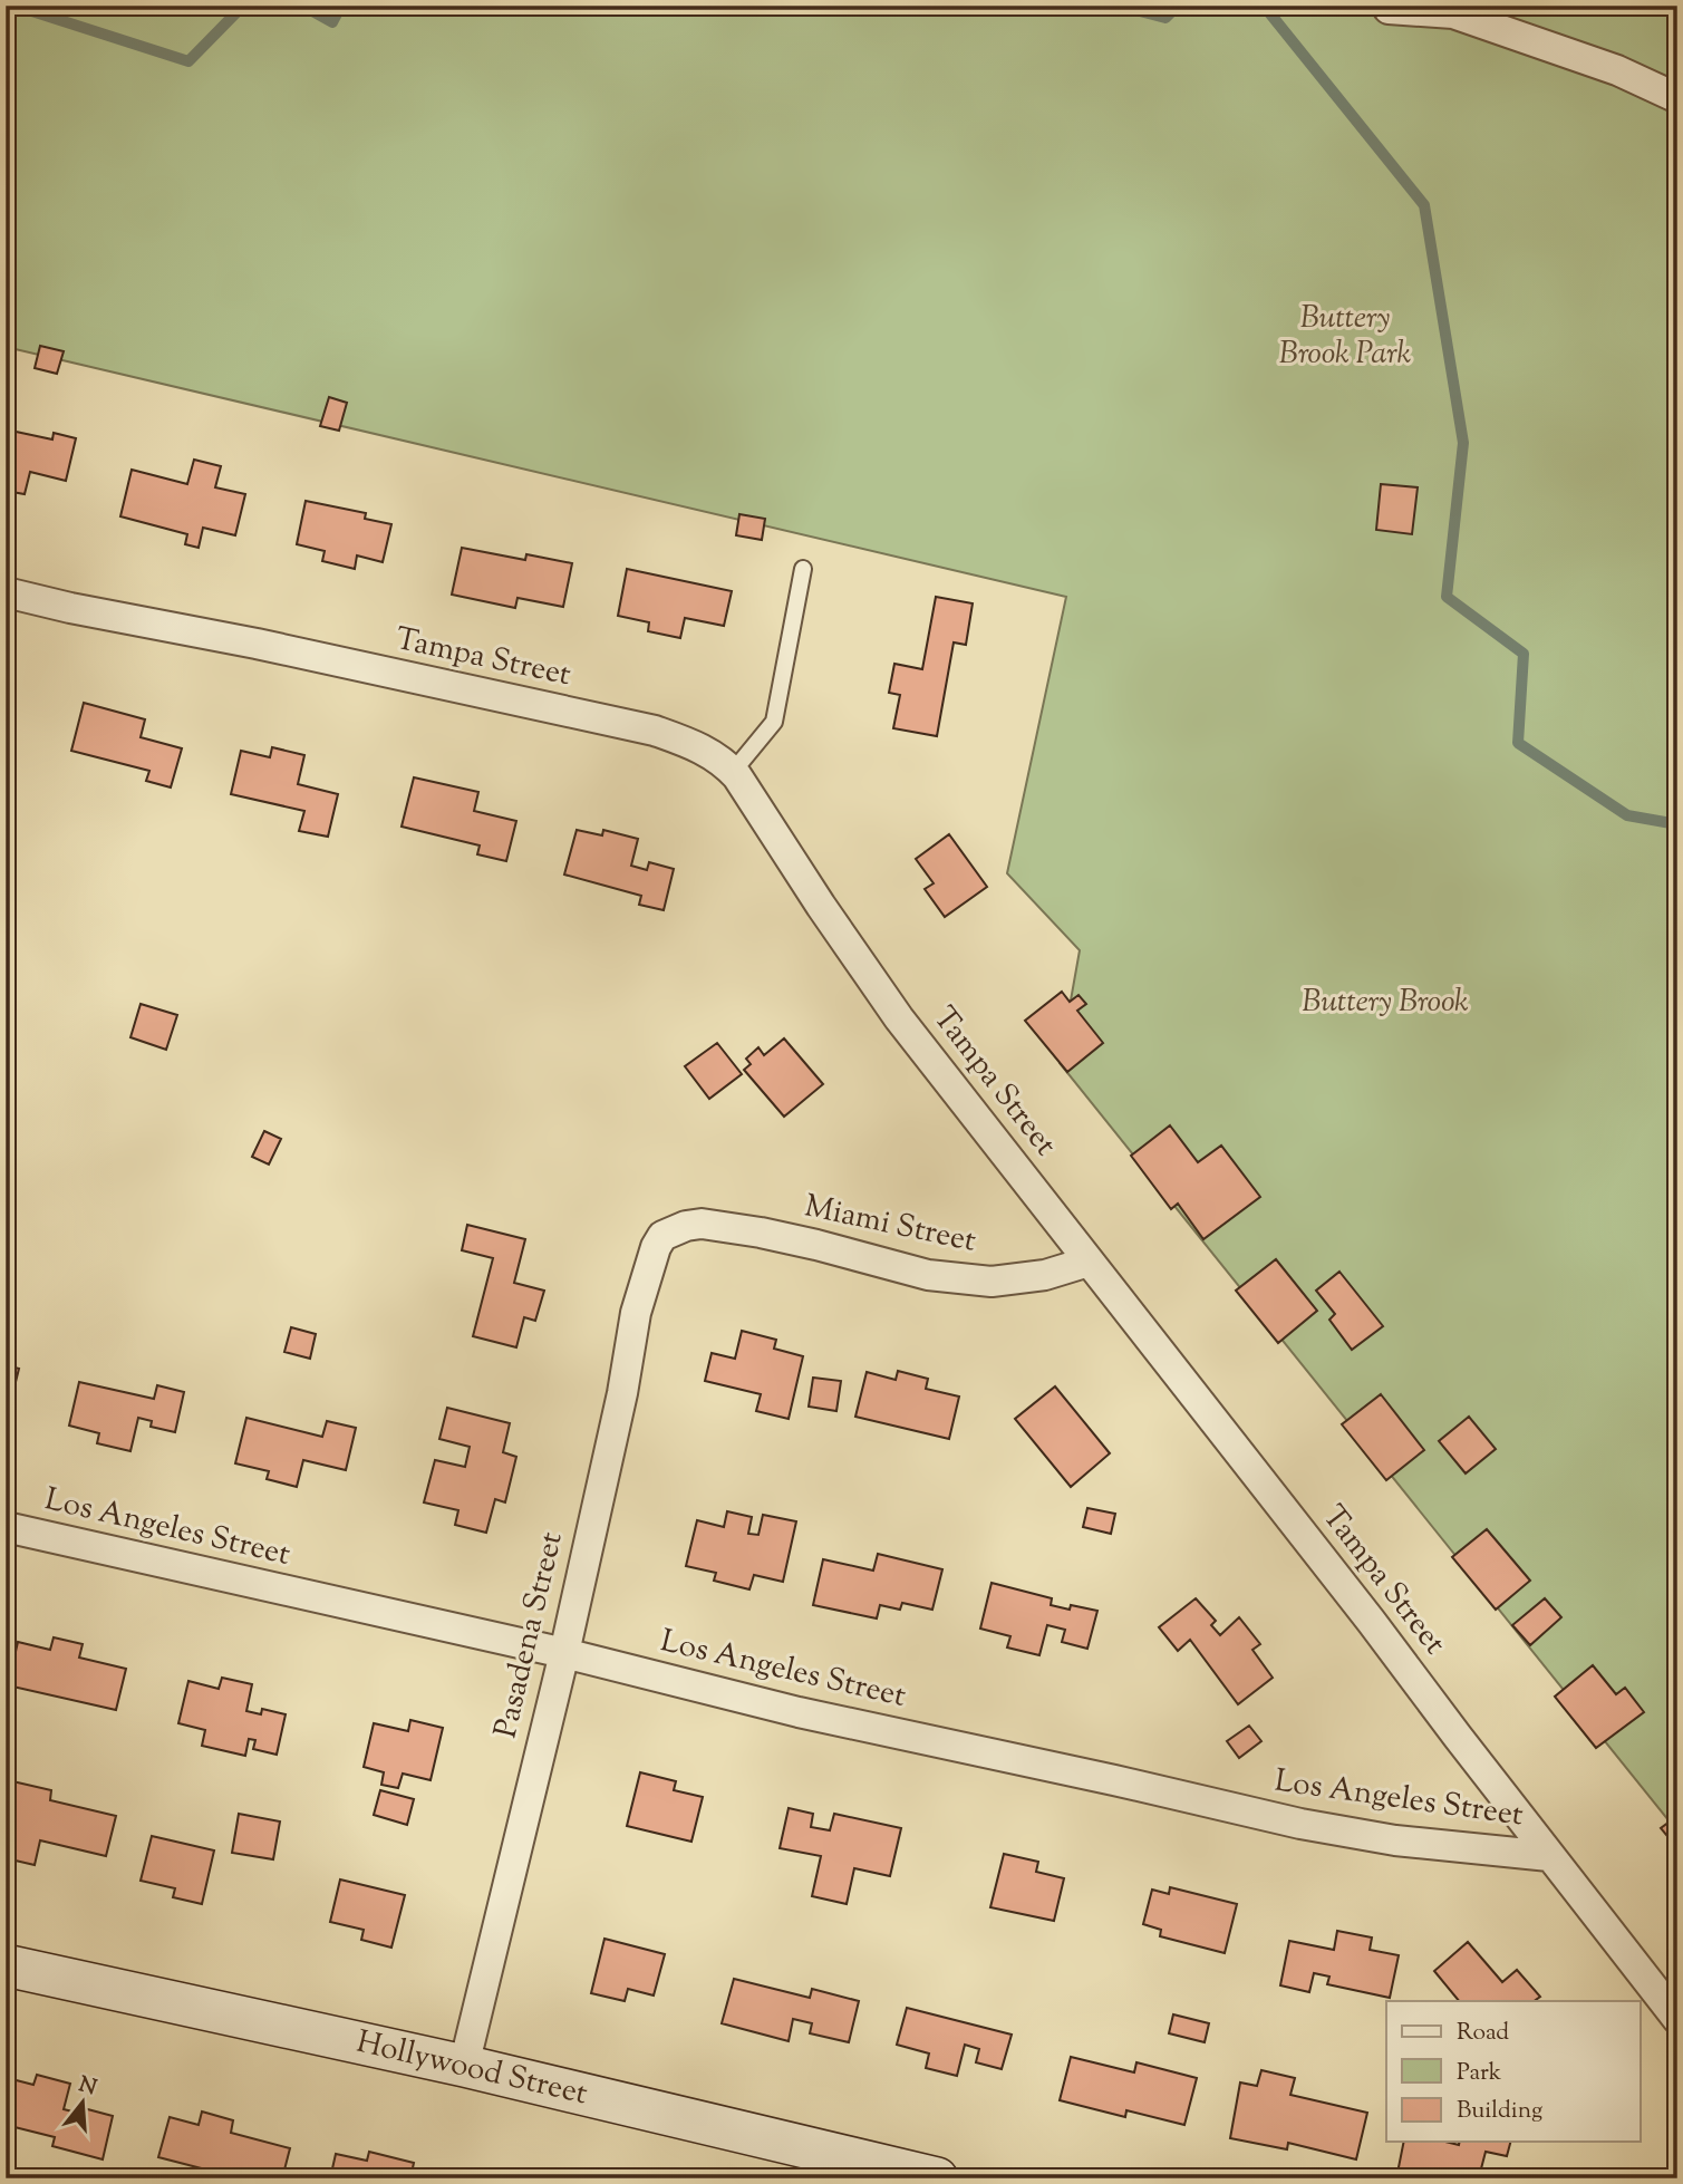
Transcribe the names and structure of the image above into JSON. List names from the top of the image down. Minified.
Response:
{"streets":{"street":["Tampa Street","Miami Street","Los Angeles Street","Pasadena Street","Hollywood Street"]},"crossings":[["Tampa Street","Miami Street"],["Tampa Street","Los Angeles Street"],["Miami Street","Pasadena Street"],["Los Angeles Street","Pasadena Street"],["Pasadena Street","Hollywood Street"]],"parks":["Buttery Brook Park","Buttery Brook"],"legend":["Road","Park","Building"],"north":"top"}
